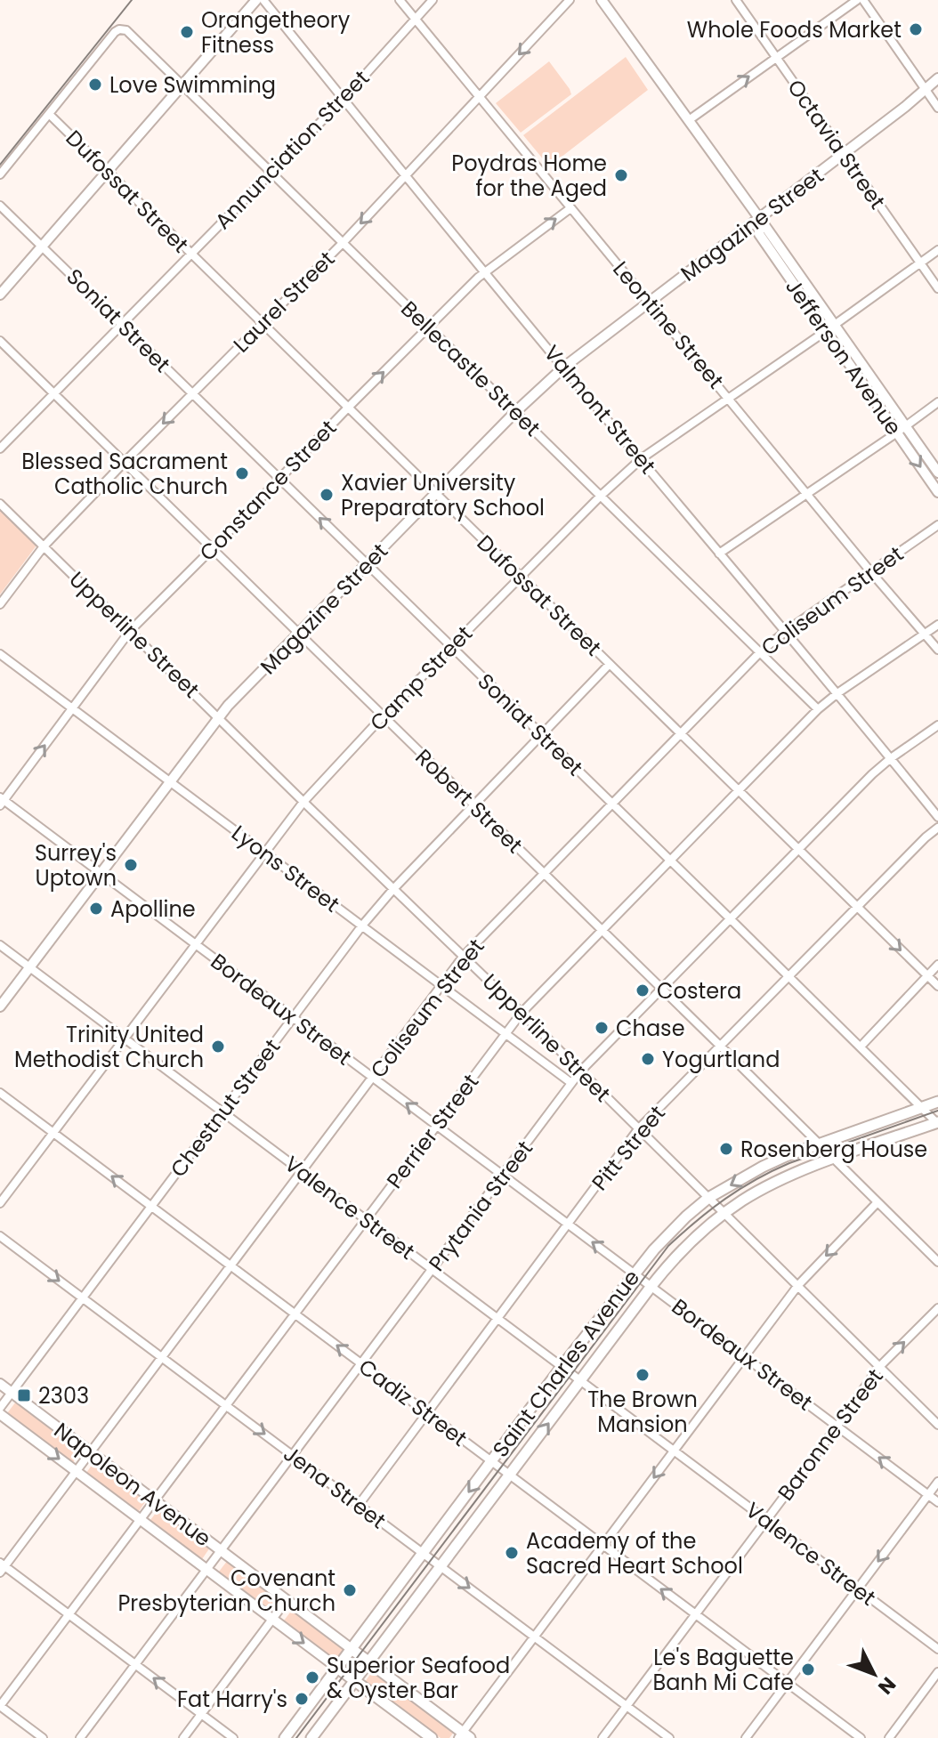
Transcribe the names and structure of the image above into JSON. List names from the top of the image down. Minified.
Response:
{"streets":{"main road":["Saint Charles Avenue","Napoleon Avenue"],"street":["Octavia Street","Annunciation Street","Dufossat Street","Magazine Street","Laurel Street","Soniat Street","Leontine Street","Jefferson Avenue","Bellecastle Street","Valmont Street","Constance Street","Coliseum Street","Upperline Street","Camp Street","Robert Street","Lyons Street","Bordeaux Street","Chestnut Street","Perrier Street","Pitt Street","Prytania Street","Valence Street","Cadiz Street","Baronne Street","Jena Street"]},"crossings":[["Octavia Street","Magazine Street"],["Octavia Street","Camp Street"],["Annunciation Street","Dufossat Street"],["Annunciation Street","Soniat Street"],["Annunciation Street","Leontine Street"],["Annunciation Street","Bellecastle Street"],["Annunciation Street","Valmont Street"],["Annunciation Street","Robert Street"],["Dufossat Street","Magazine Street"],["Dufossat Street","Laurel Street"],["Dufossat Street","Bellecastle Street"],["Dufossat Street","Constance Street"],["Dufossat Street","Coliseum Street"],["Dufossat Street","Camp Street"],["Dufossat Street","Chestnut Street"],["Dufossat Street","Perrier Street"],["Dufossat Street","Pitt Street"],["Dufossat Street","Prytania Street"],["Magazine Street","Soniat Street"],["Magazine Street","Leontine Street"],["Magazine Street","Jefferson Avenue"],["Magazine Street","Bellecastle Street"],["Magazine Street","Valmont Street"],["Magazine Street","Upperline Street"],["Magazine Street","Robert Street"],["Magazine Street","Lyons Street"],["Magazine Street","Bordeaux Street"],["Magazine Street","Valence Street"],["Laurel Street","Soniat Street"],["Laurel Street","Leontine Street"],["Laurel Street","Bellecastle Street"],["Laurel Street","Valmont Street"],["Laurel Street","Upperline Street"],["Laurel Street","Robert Street"],["Soniat Street","Constance Street"],["Soniat Street","Coliseum Street"],["Soniat Street","Camp Street"],["Soniat Street","Chestnut Street"],["Soniat Street","Perrier Street"],["Soniat Street","Pitt Street"],["Soniat Street","Prytania Street"],["Soniat Street","Saint Charles Avenue"],["Leontine Street","Constance Street"],["Leontine Street","Coliseum Street"],["Leontine Street","Camp Street"],["Leontine Street","Perrier Street"],["Jefferson Avenue","Camp Street"],["Bellecastle Street","Constance Street"],["Bellecastle Street","Coliseum Street"],["Bellecastle Street","Camp Street"],["Bellecastle Street","Perrier Street"],["Valmont Street","Constance Street"],["Valmont Street","Coliseum Street"],["Valmont Street","Camp Street"],["Valmont Street","Perrier Street"],["Valmont Street","Prytania Street"],["Constance Street","Upperline Street"],["Constance Street","Robert Street"],["Constance Street","Lyons Street"],["Constance Street","Bordeaux Street"],["Coliseum Street","Upperline Street"],["Coliseum Street","Robert Street"],["Coliseum Street","Lyons Street"],["Coliseum Street","Bordeaux Street"],["Coliseum Street","Valence Street"],["Coliseum Street","Cadiz Street"],["Coliseum Street","Napoleon Avenue"],["Coliseum Street","Jena Street"],["Upperline Street","Camp Street"],["Upperline Street","Chestnut Street"],["Upperline Street","Perrier Street"],["Upperline Street","Pitt Street"],["Upperline Street","Prytania Street"],["Upperline Street","Saint Charles Avenue"],["Upperline Street","Baronne Street"],["Camp Street","Robert Street"],["Camp Street","Lyons Street"],["Camp Street","Bordeaux Street"],["Camp Street","Valence Street"],["Camp Street","Cadiz Street"],["Robert Street","Chestnut Street"],["Robert Street","Perrier Street"],["Robert Street","Pitt Street"],["Robert Street","Prytania Street"],["Robert Street","Saint Charles Avenue"],["Lyons Street","Chestnut Street"],["Lyons Street","Perrier Street"],["Lyons Street","Prytania Street"],["Bordeaux Street","Chestnut Street"],["Bordeaux Street","Perrier Street"],["Bordeaux Street","Pitt Street"],["Bordeaux Street","Prytania Street"],["Bordeaux Street","Saint Charles Avenue"],["Bordeaux Street","Baronne Street"],["Chestnut Street","Valence Street"],["Chestnut Street","Cadiz Street"],["Chestnut Street","Napoleon Avenue"],["Chestnut Street","Jena Street"],["Perrier Street","Valence Street"],["Perrier Street","Cadiz Street"],["Perrier Street","Napoleon Avenue"],["Perrier Street","Jena Street"],["Pitt Street","Valence Street"],["Pitt Street","Cadiz Street"],["Pitt Street","Jena Street"],["Prytania Street","Valence Street"],["Prytania Street","Cadiz Street"],["Prytania Street","Napoleon Avenue"],["Prytania Street","Jena Street"],["Valence Street","Saint Charles Avenue"],["Valence Street","Baronne Street"],["Saint Charles Avenue","Cadiz Street"],["Saint Charles Avenue","Napoleon Avenue"],["Saint Charles Avenue","Jena Street"],["Cadiz Street","Baronne Street"],["Baronne Street","Jena Street"]],"one_way":["Laurel Street","Constance Street","Jena Street"],"places":{"other":["Whole Foods Market","Orangetheory Fitness","Love Swimming","Poydras Home for the Aged","Blessed Sacrament Catholic Church","Xavier University Preparatory School","Surrey's Uptown","Apolline","Costera","Chase","Trinity United Methodist Church","Yogurtland","Rosenberg House","The Brown Mansion","Academy of the Sacred Heart School","Covenant Presbyterian Church","Le's Baguette Banh Mi Cafe","Superior Seafood & Oyster Bar","Fat Harry's"],"transit":["2303"]},"north":"bottom right"}
